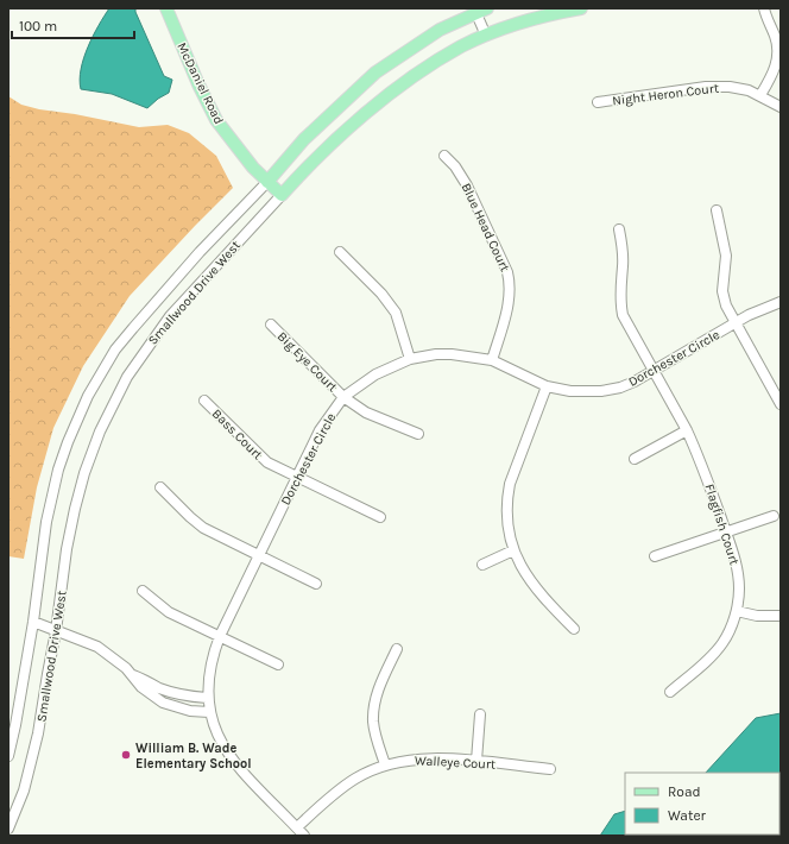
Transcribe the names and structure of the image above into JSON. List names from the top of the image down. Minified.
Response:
{"streets":{"main road":["McDaniel Road","Smallwood Drive West"],"street":["Night Heron Court","Blue Head Court","Dorchester Circle","Big Eye Court","Bass Court","Flagfish Court","Walleye Court"]},"crossings":[["McDaniel Road","Smallwood Drive West"],["Blue Head Court","Dorchester Circle"],["Dorchester Circle","Big Eye Court"],["Dorchester Circle","Bass Court"],["Dorchester Circle","Flagfish Court"],["Dorchester Circle","Walleye Court"]],"places":["William B. Wade Elementary School"],"legend":["Road","Water"],"scale_bar":"100 m"}
